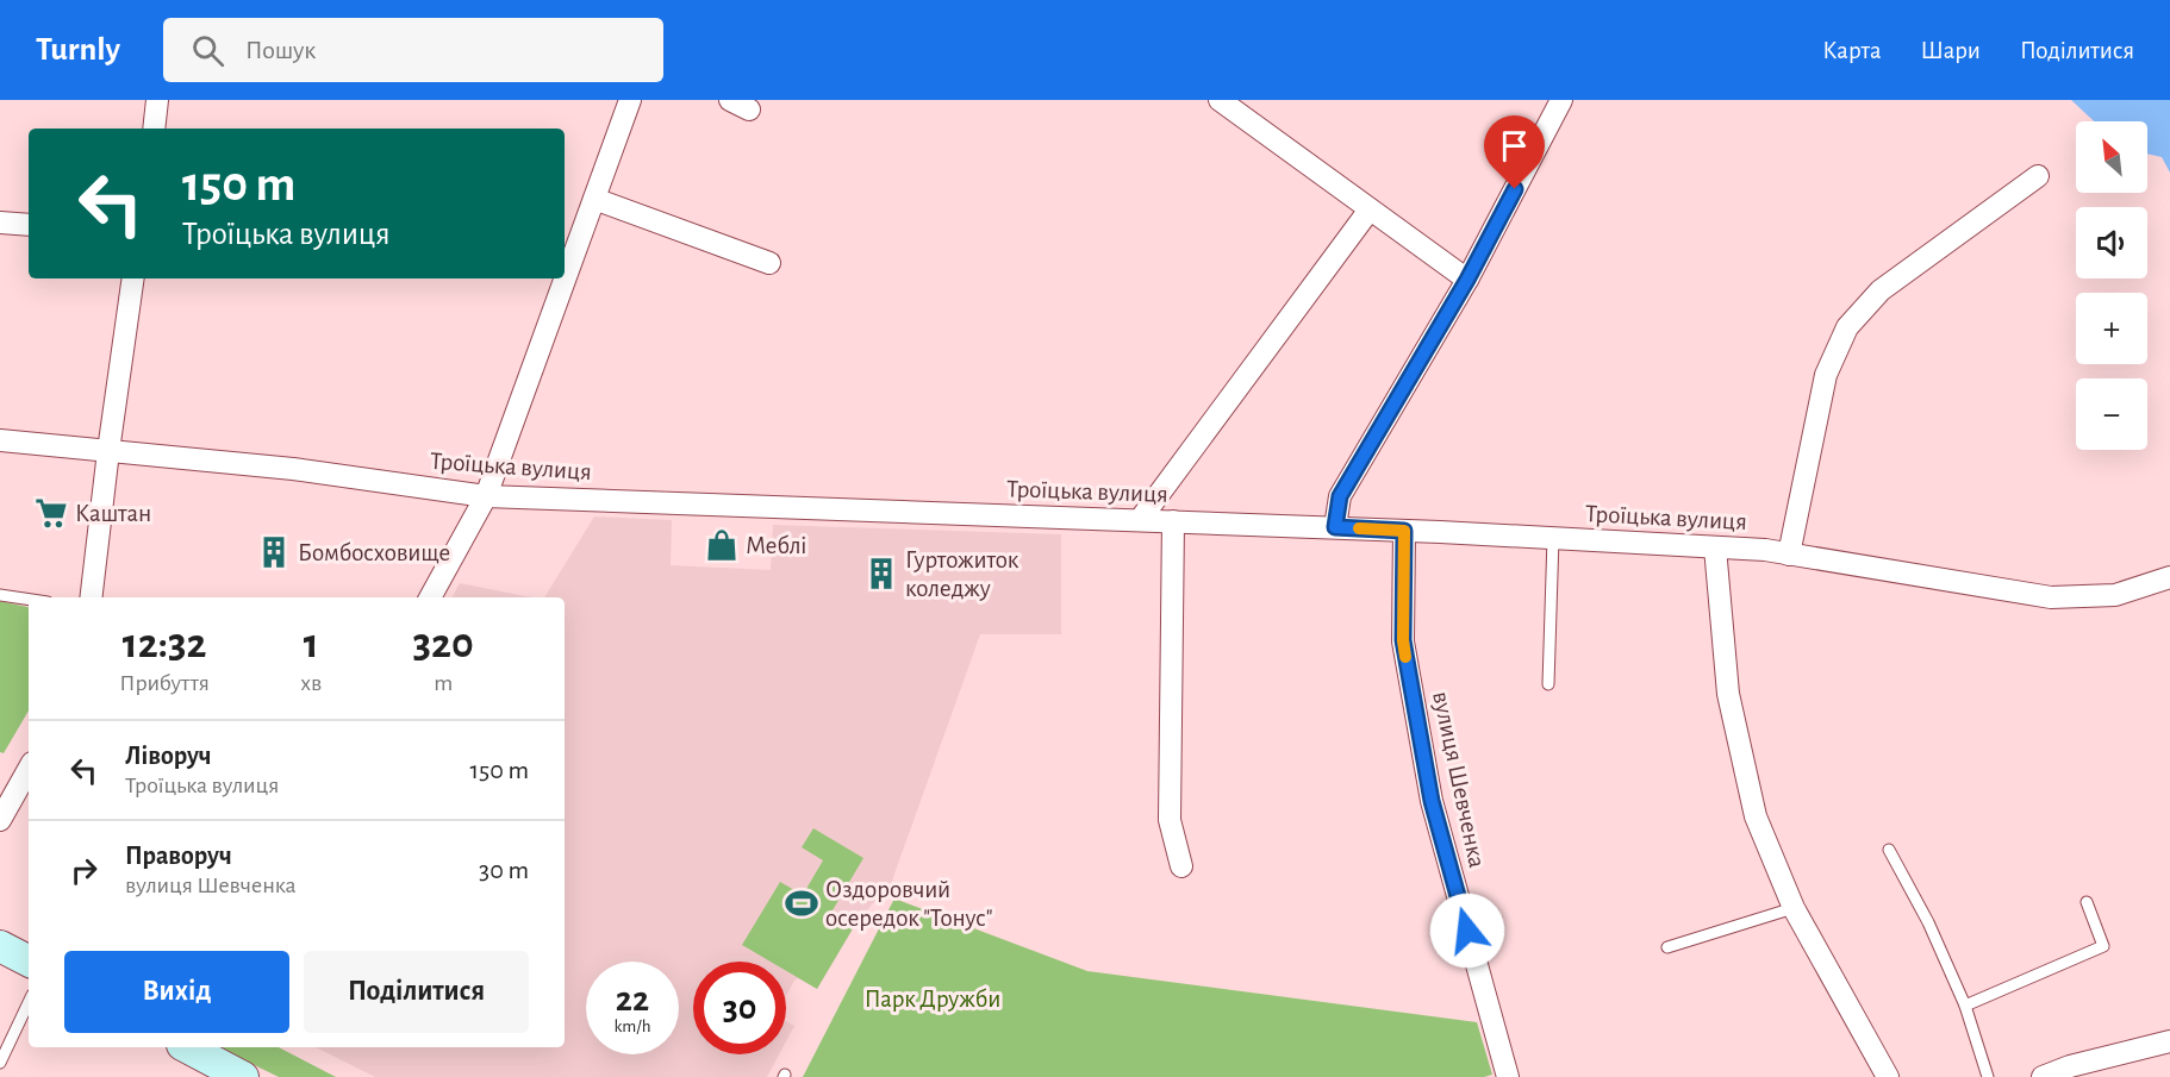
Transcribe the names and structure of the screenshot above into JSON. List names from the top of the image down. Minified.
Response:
{"streets":{"street":["Троїцька вулиця","вулиця Шевченка"]},"crossings":[["Троїцька вулиця","вулиця Шевченка"]],"parks":["Парк Дружби"],"places":{"supermarket":["Каштан"],"shop":["Меблі"],"building":["Бомбосховище","Гуртожиток коледжу"],"sports":["Оздоровчий осередок \"Тонус\""]},"north":"top left","page":{"header":"Turnly","search":"Пошук","nav":["Карта","Шари","Поділитися"],"map_buttons":["+","−"],"turn":["150 m","Троїцька вулиця"],"eta":["12:32","Прибуття","1","хв","320","m"],"list":[{"name":"Ліворуч","note":"Троїцька вулиця","value":"150 m"},{"name":"Праворуч","note":"вулиця Шевченка","value":"30 m"}],"buttons":["Вихід","Поділитися"],"speed":"22 km/h","limit":"30"}}
